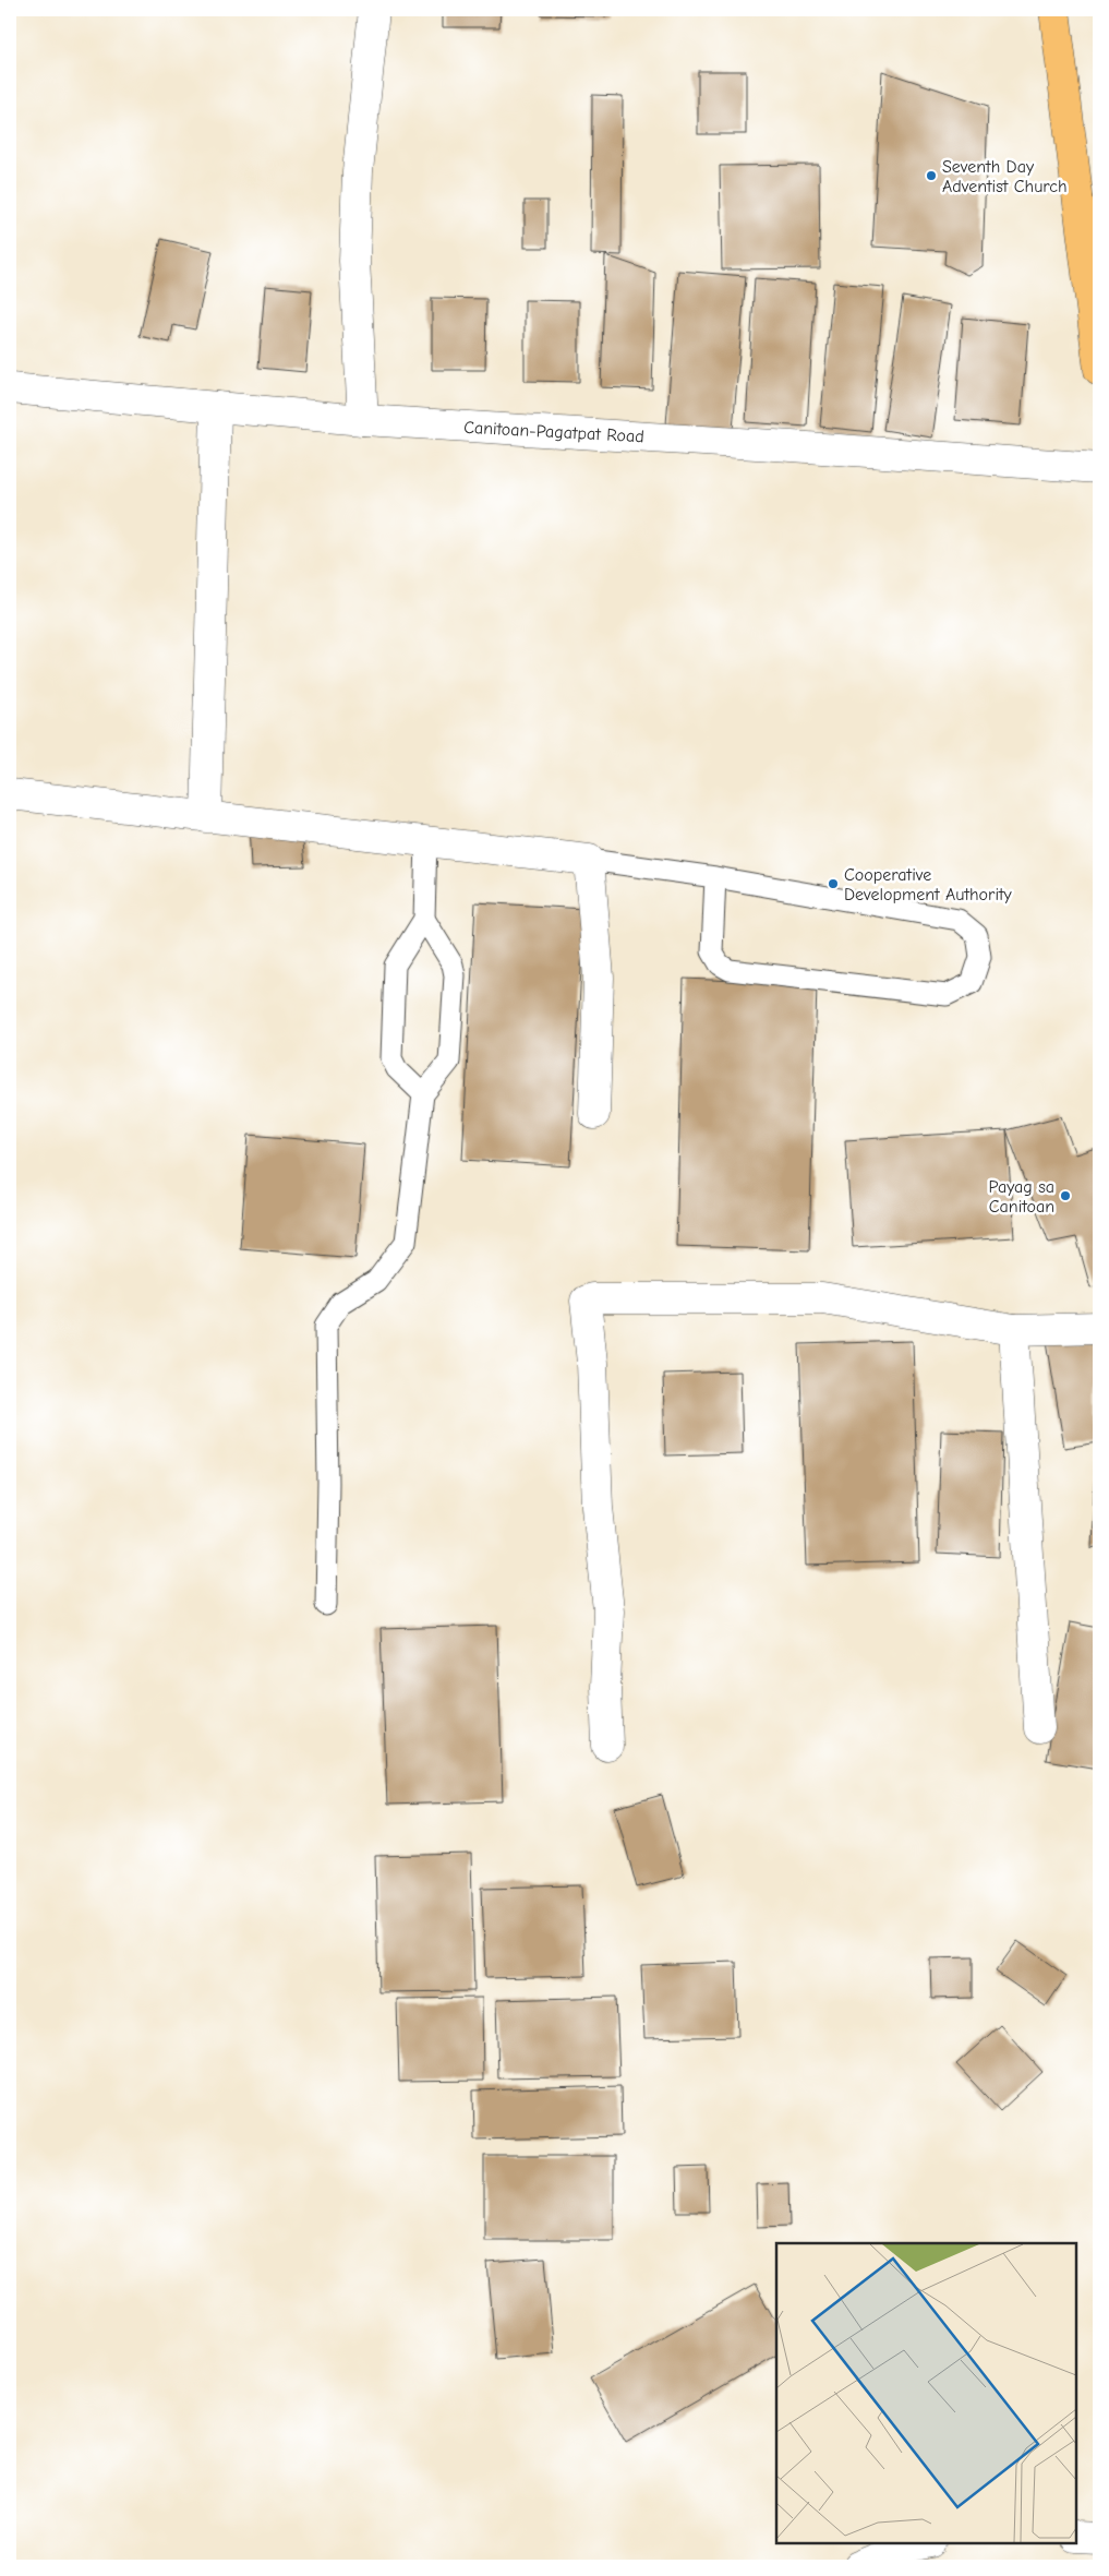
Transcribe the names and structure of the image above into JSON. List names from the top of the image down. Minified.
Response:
{"streets":{"street":["Canitoan-Pagatpat Road"]},"places":["Seventh Day Adventist Church","Cooperative Development Authority","Payag sa Canitoan"]}
